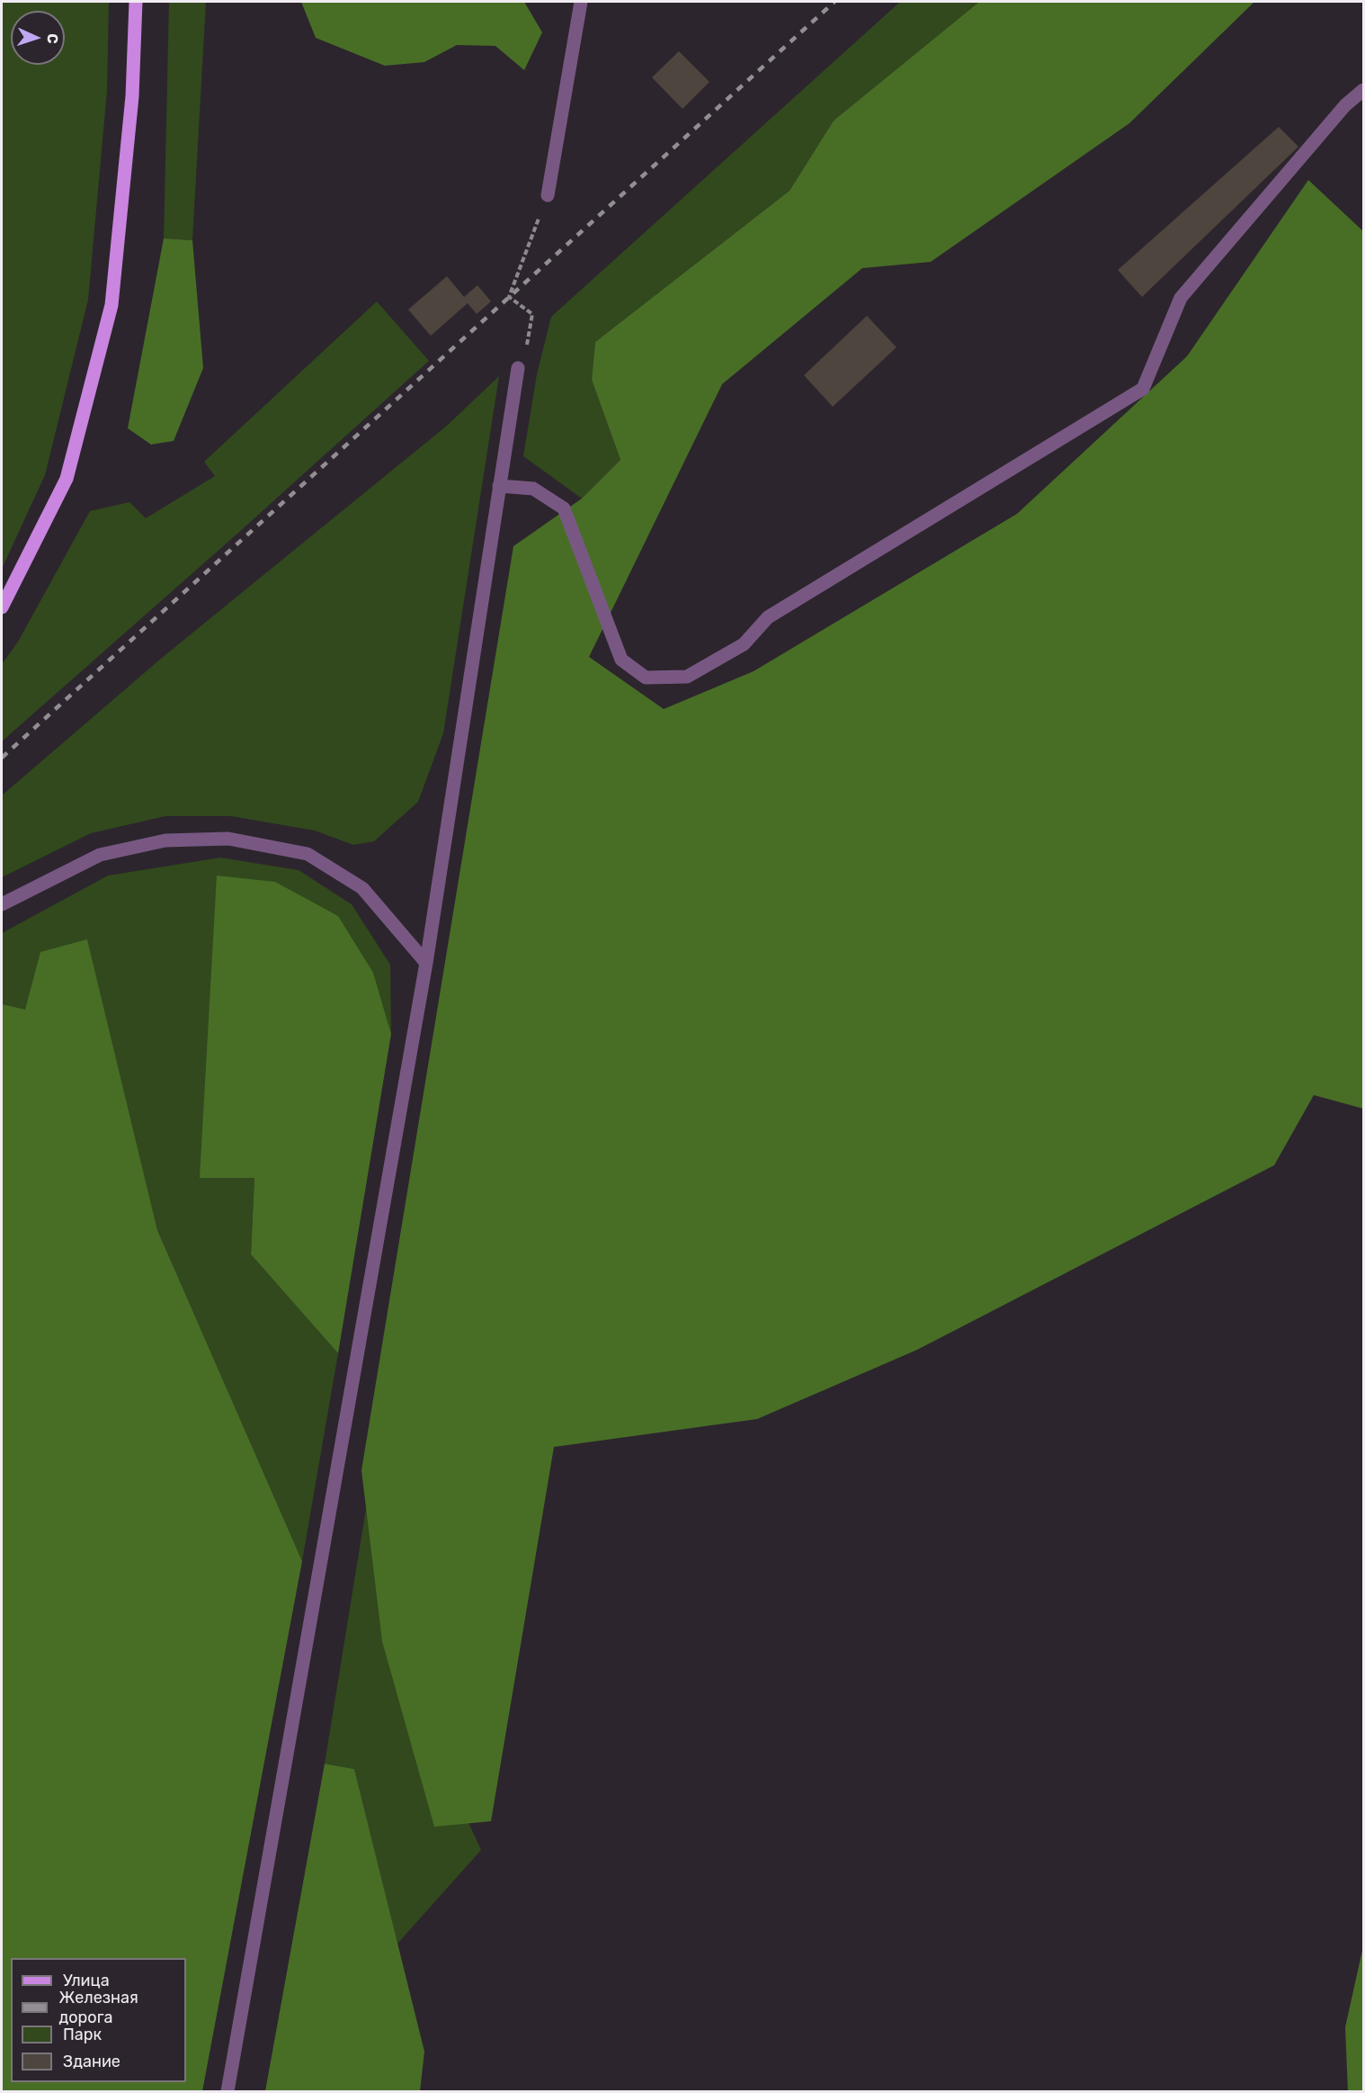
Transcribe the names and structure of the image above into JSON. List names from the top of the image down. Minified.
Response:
{"legend":["Улица","Железная дорога","Парк","Здание"],"north":"right"}
